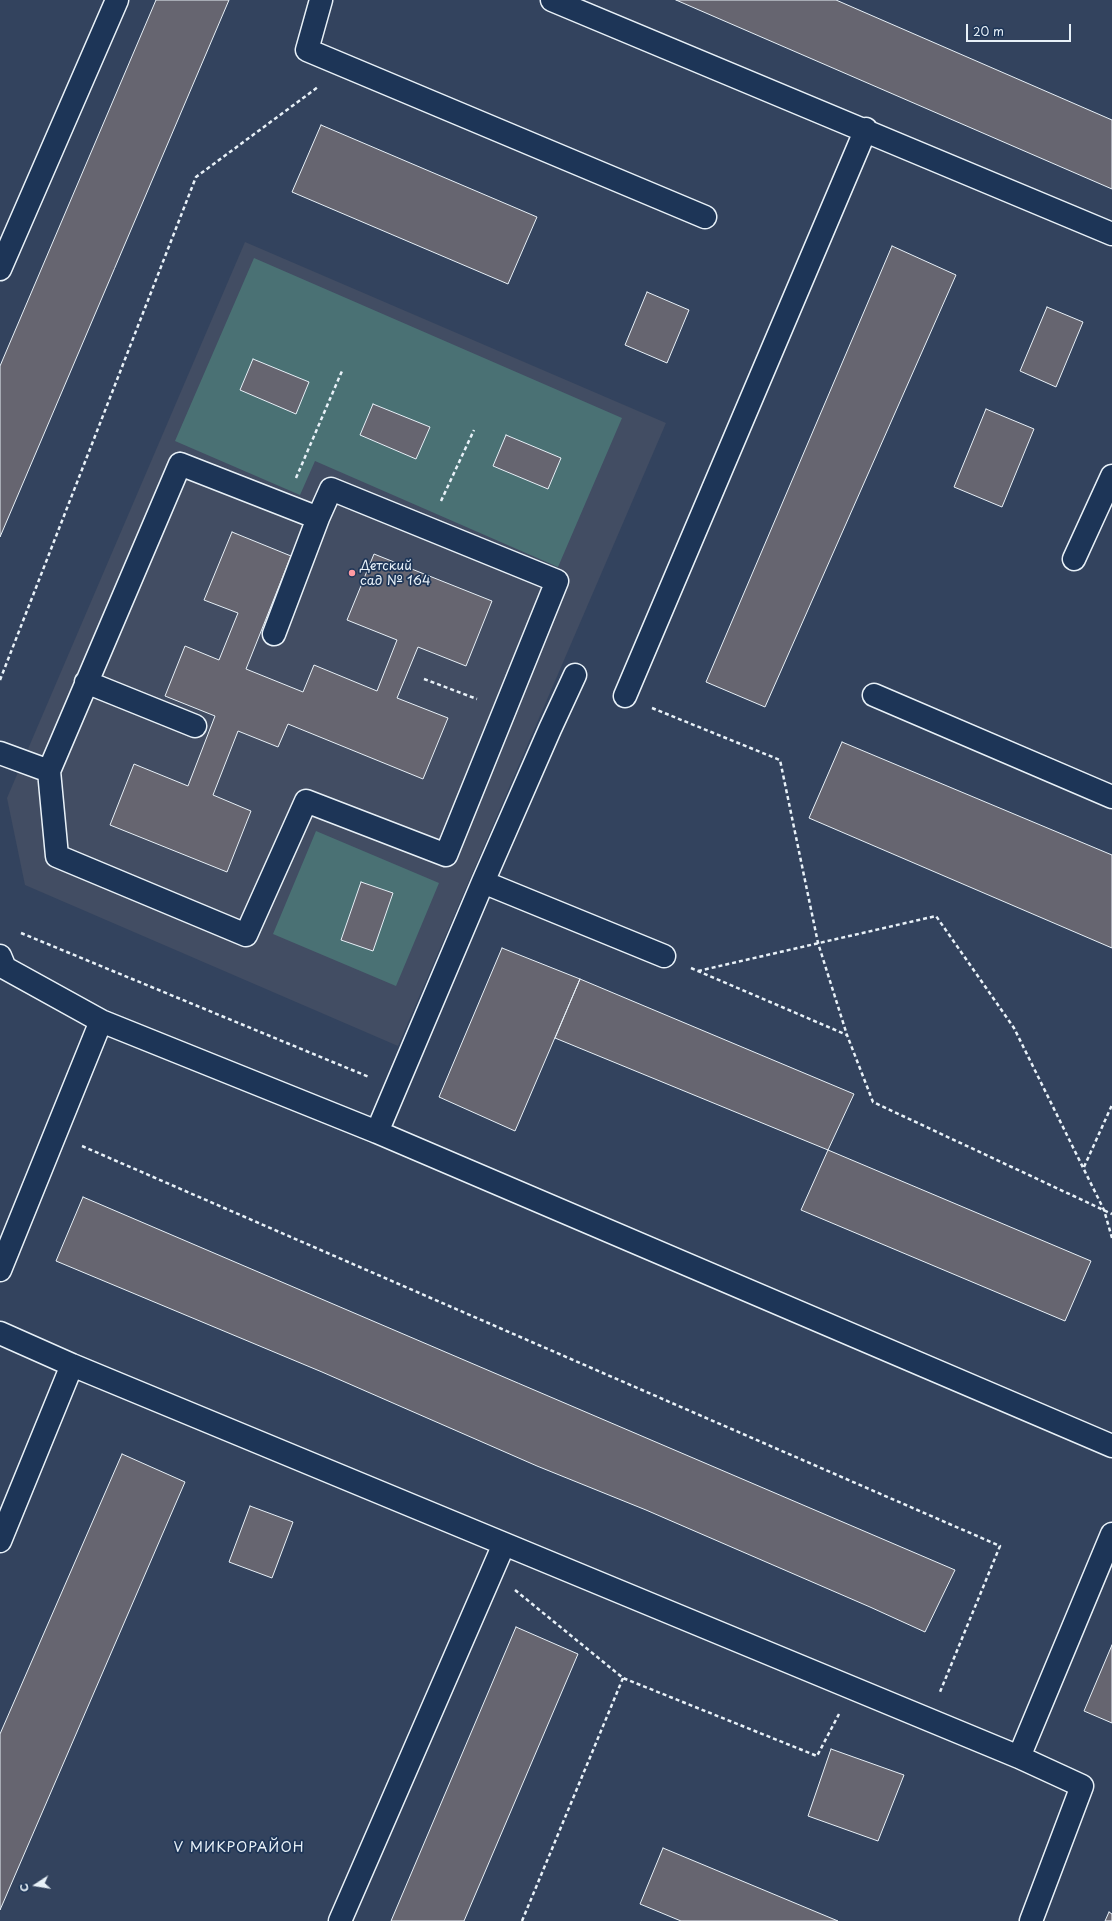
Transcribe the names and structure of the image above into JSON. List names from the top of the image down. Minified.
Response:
{"districts":["V МИКРОРАЙОН"],"places":["Детский сад № 164"],"scale_bar":"20 m","north":"left"}
